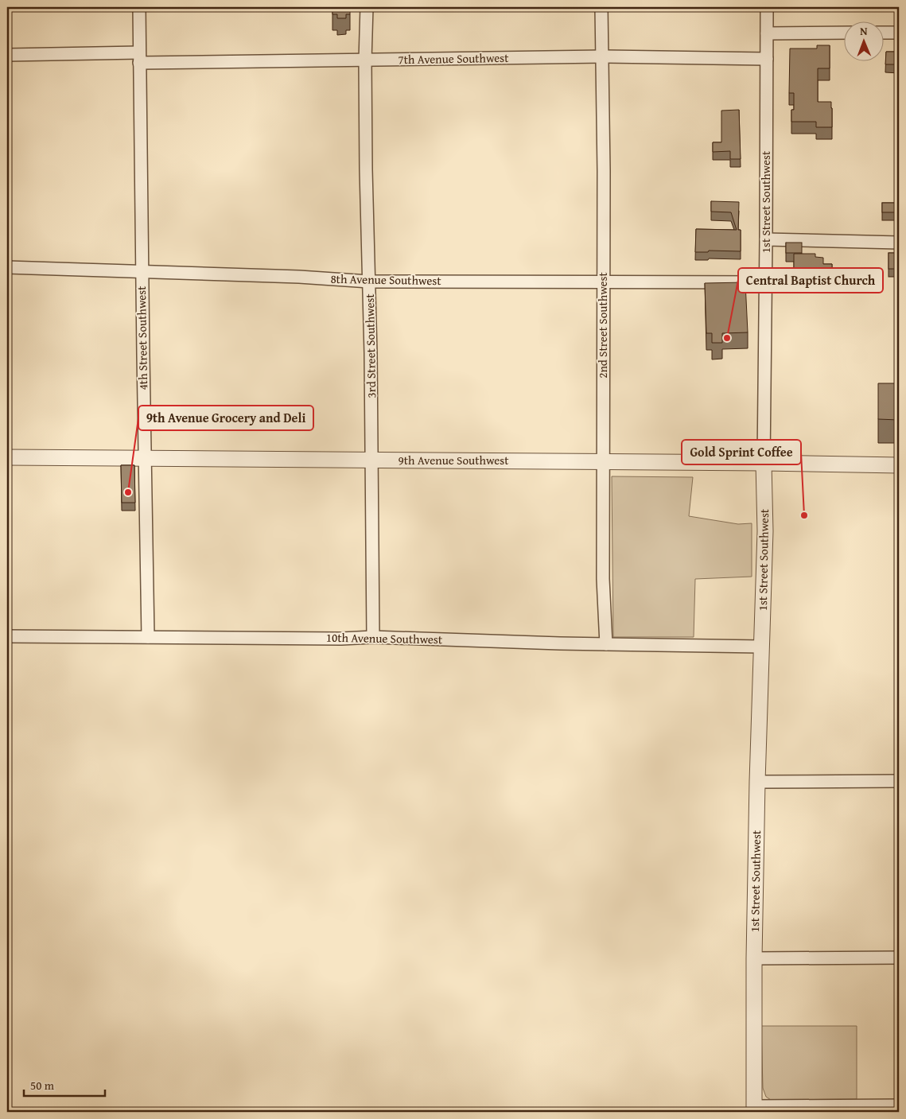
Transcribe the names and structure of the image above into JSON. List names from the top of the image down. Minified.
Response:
{"streets":{"street":["7th Avenue Southwest","1st Street Southwest","8th Avenue Southwest","2nd Street Southwest","4th Street Southwest","3rd Street Southwest","9th Avenue Southwest","10th Avenue Southwest"]},"crossings":[["7th Avenue Southwest","1st Street Southwest"],["7th Avenue Southwest","2nd Street Southwest"],["7th Avenue Southwest","4th Street Southwest"],["7th Avenue Southwest","3rd Street Southwest"],["1st Street Southwest","8th Avenue Southwest"],["1st Street Southwest","9th Avenue Southwest"],["1st Street Southwest","10th Avenue Southwest"],["8th Avenue Southwest","2nd Street Southwest"],["8th Avenue Southwest","4th Street Southwest"],["8th Avenue Southwest","3rd Street Southwest"],["2nd Street Southwest","9th Avenue Southwest"],["2nd Street Southwest","10th Avenue Southwest"],["4th Street Southwest","9th Avenue Southwest"],["4th Street Southwest","10th Avenue Southwest"],["3rd Street Southwest","9th Avenue Southwest"],["3rd Street Southwest","10th Avenue Southwest"]],"places":["Central Baptist Church","9th Avenue Grocery and Deli","Gold Sprint Coffee"],"scale_bar":"50 m","north":"top"}
